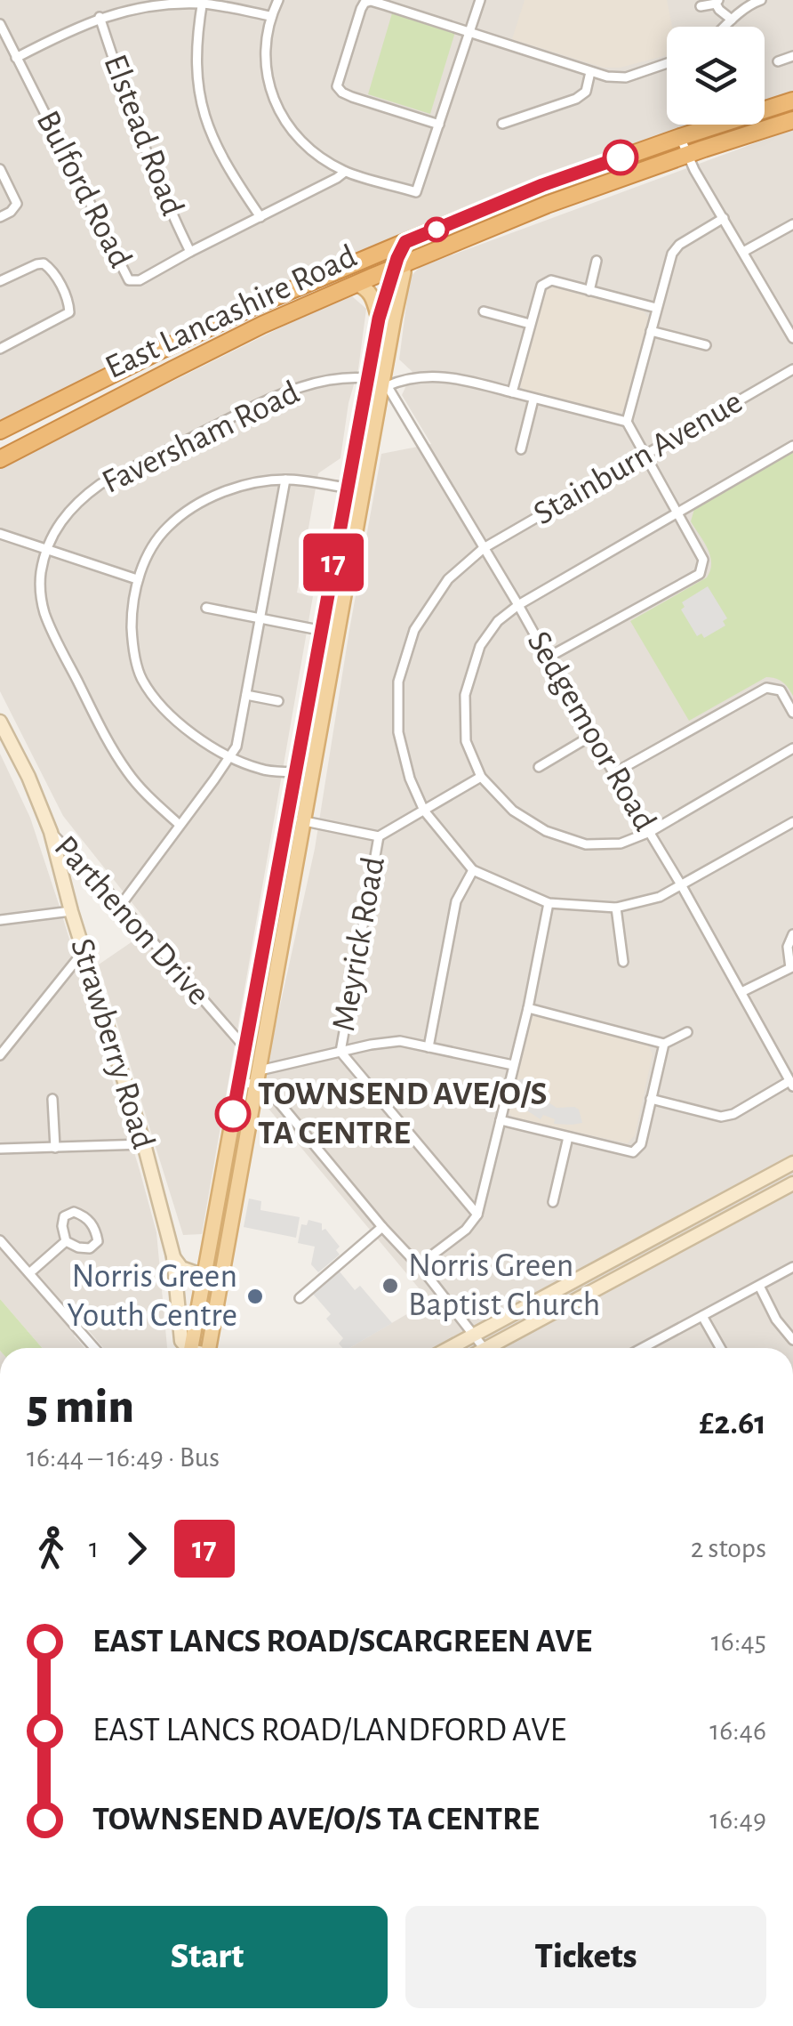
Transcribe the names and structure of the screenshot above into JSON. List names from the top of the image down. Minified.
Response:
{"streets":{"highway":["East Lancashire Road"],"street":["Elstead Road","Bulford Road","Faversham Road","Stainburn Avenue","Sedgemoor Road","Parthenon Drive","Meyrick Road","Strawberry Road"]},"crossings":[["Elstead Road","Bulford Road"],["Faversham Road","Sedgemoor Road"],["Stainburn Avenue","Sedgemoor Road"],["Parthenon Drive","Strawberry Road"]],"places":["TOWNSEND AVE/O/S TA CENTRE","Norris Green Baptist Church","Norris Green Youth Centre"],"lines":["bus line 17"],"page":{"on_map":"17","heading":["5 min","16:44 – 16:49 · Bus","£2.61"],"legs":["1","17","2 stops"],"list":[{"name":"EAST LANCS ROAD/SCARGREEN AVE","value":"16:45"},{"name":"EAST LANCS ROAD/LANDFORD AVE","value":"16:46"},{"name":"TOWNSEND AVE/O/S TA CENTRE","value":"16:49"}],"buttons":["Start","Tickets"]}}
